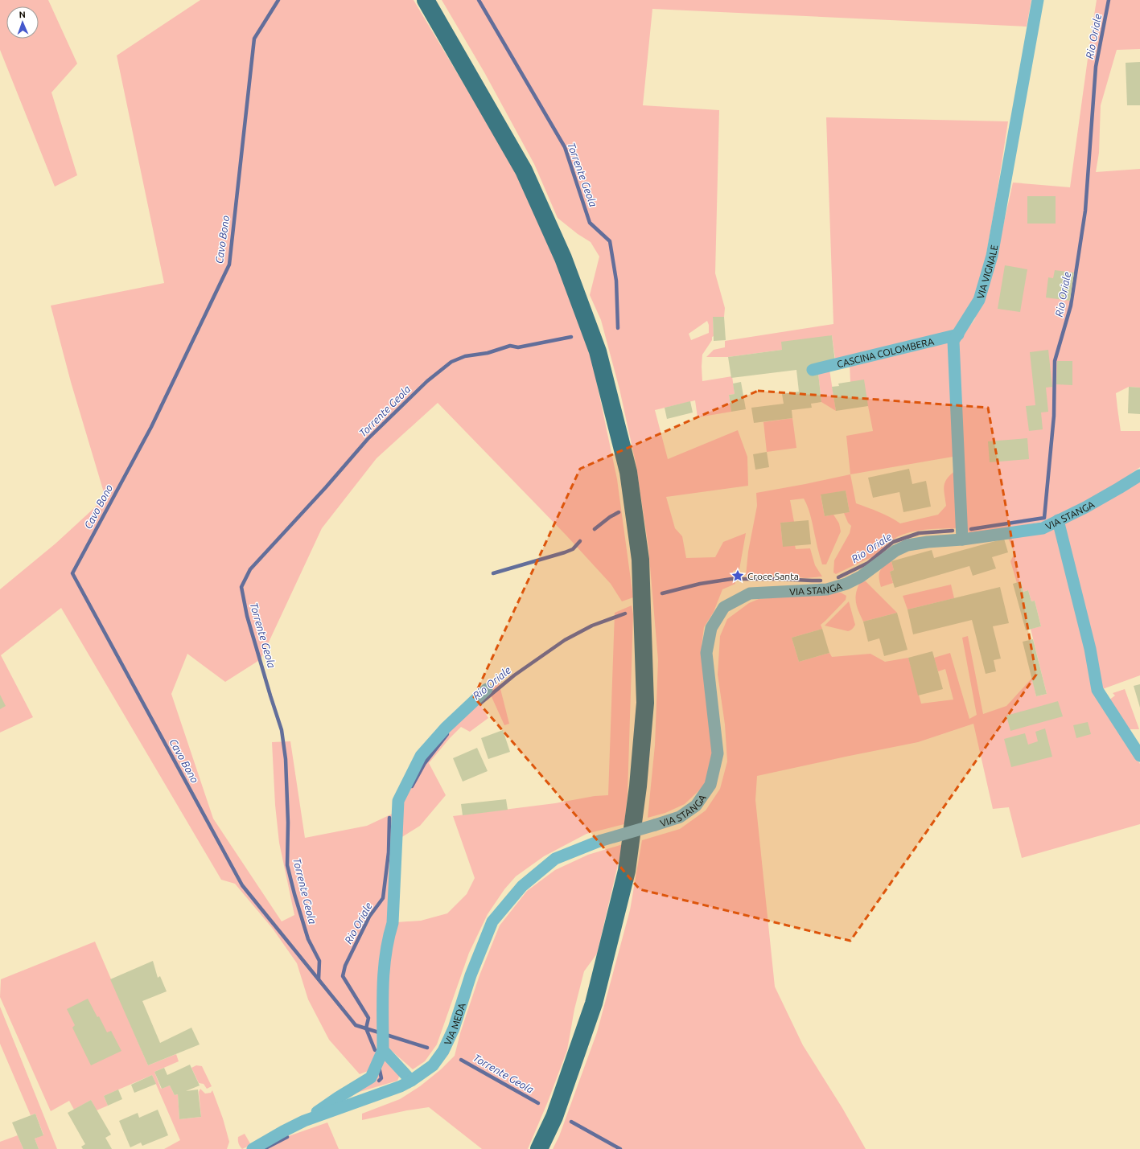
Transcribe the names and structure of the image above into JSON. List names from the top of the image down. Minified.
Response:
{"streets":{"street":["VIA VIGNALE","CASCINA COLOMBERA","VIA STANGA","VIA MEDA"]},"crossings":[["VIA VIGNALE","CASCINA COLOMBERA"],["VIA VIGNALE","VIA STANGA"],["VIA STANGA","VIA MEDA"]],"water":["Rio Oriale","Torrente Geola","Cavo Bono"],"places":{"place":["Croce Santa"]},"north":"top"}
